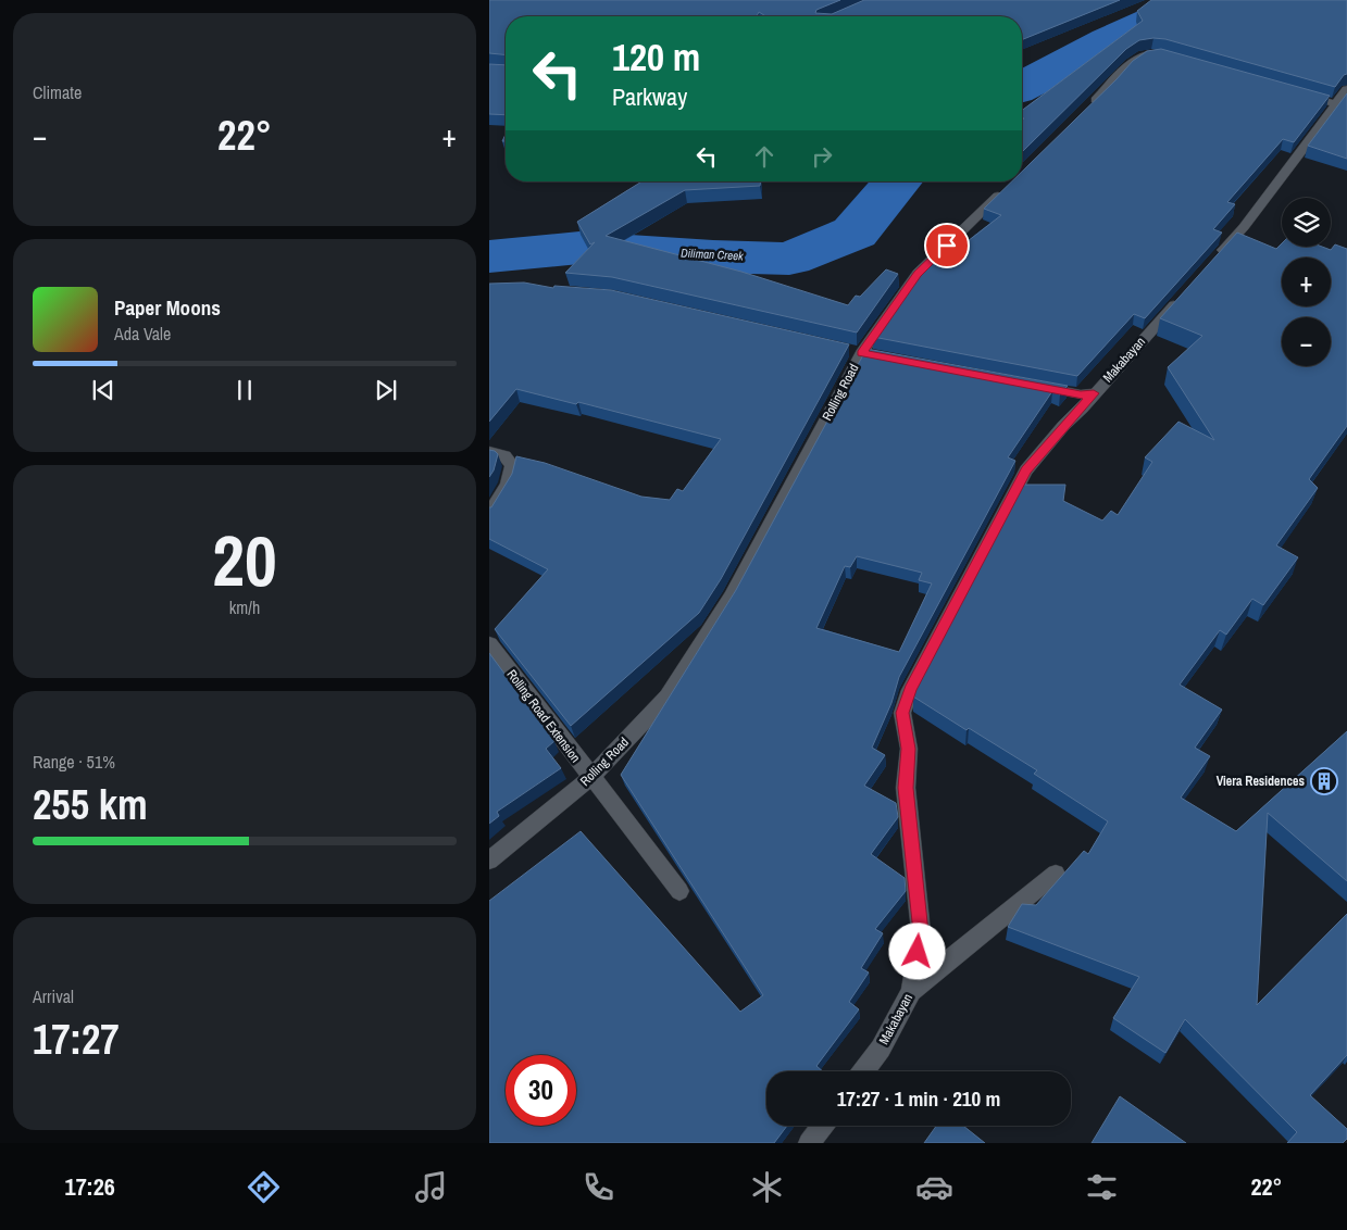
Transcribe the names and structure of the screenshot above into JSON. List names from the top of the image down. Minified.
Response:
{"streets":{"street":["Makabayan","Rolling Road","Rolling Road Extension"]},"crossings":[["Rolling Road","Rolling Road Extension"]],"water":["Diliman Creek"],"places":{"building":["Viera Residences"]},"page":{"tile":["Climate",["20","km/h"],["Range · 51%","255 km"],["Arrival","17:27"]],"turn":["120 m","Parkway"],"heat":["−","22°","+"],"map_buttons":["+","−"],"song":["Paper Moons","Ada Vale"],"limit":"30","trip":"17:27 · 1 min · 210 m","tabs":["17:26","22°"]}}
